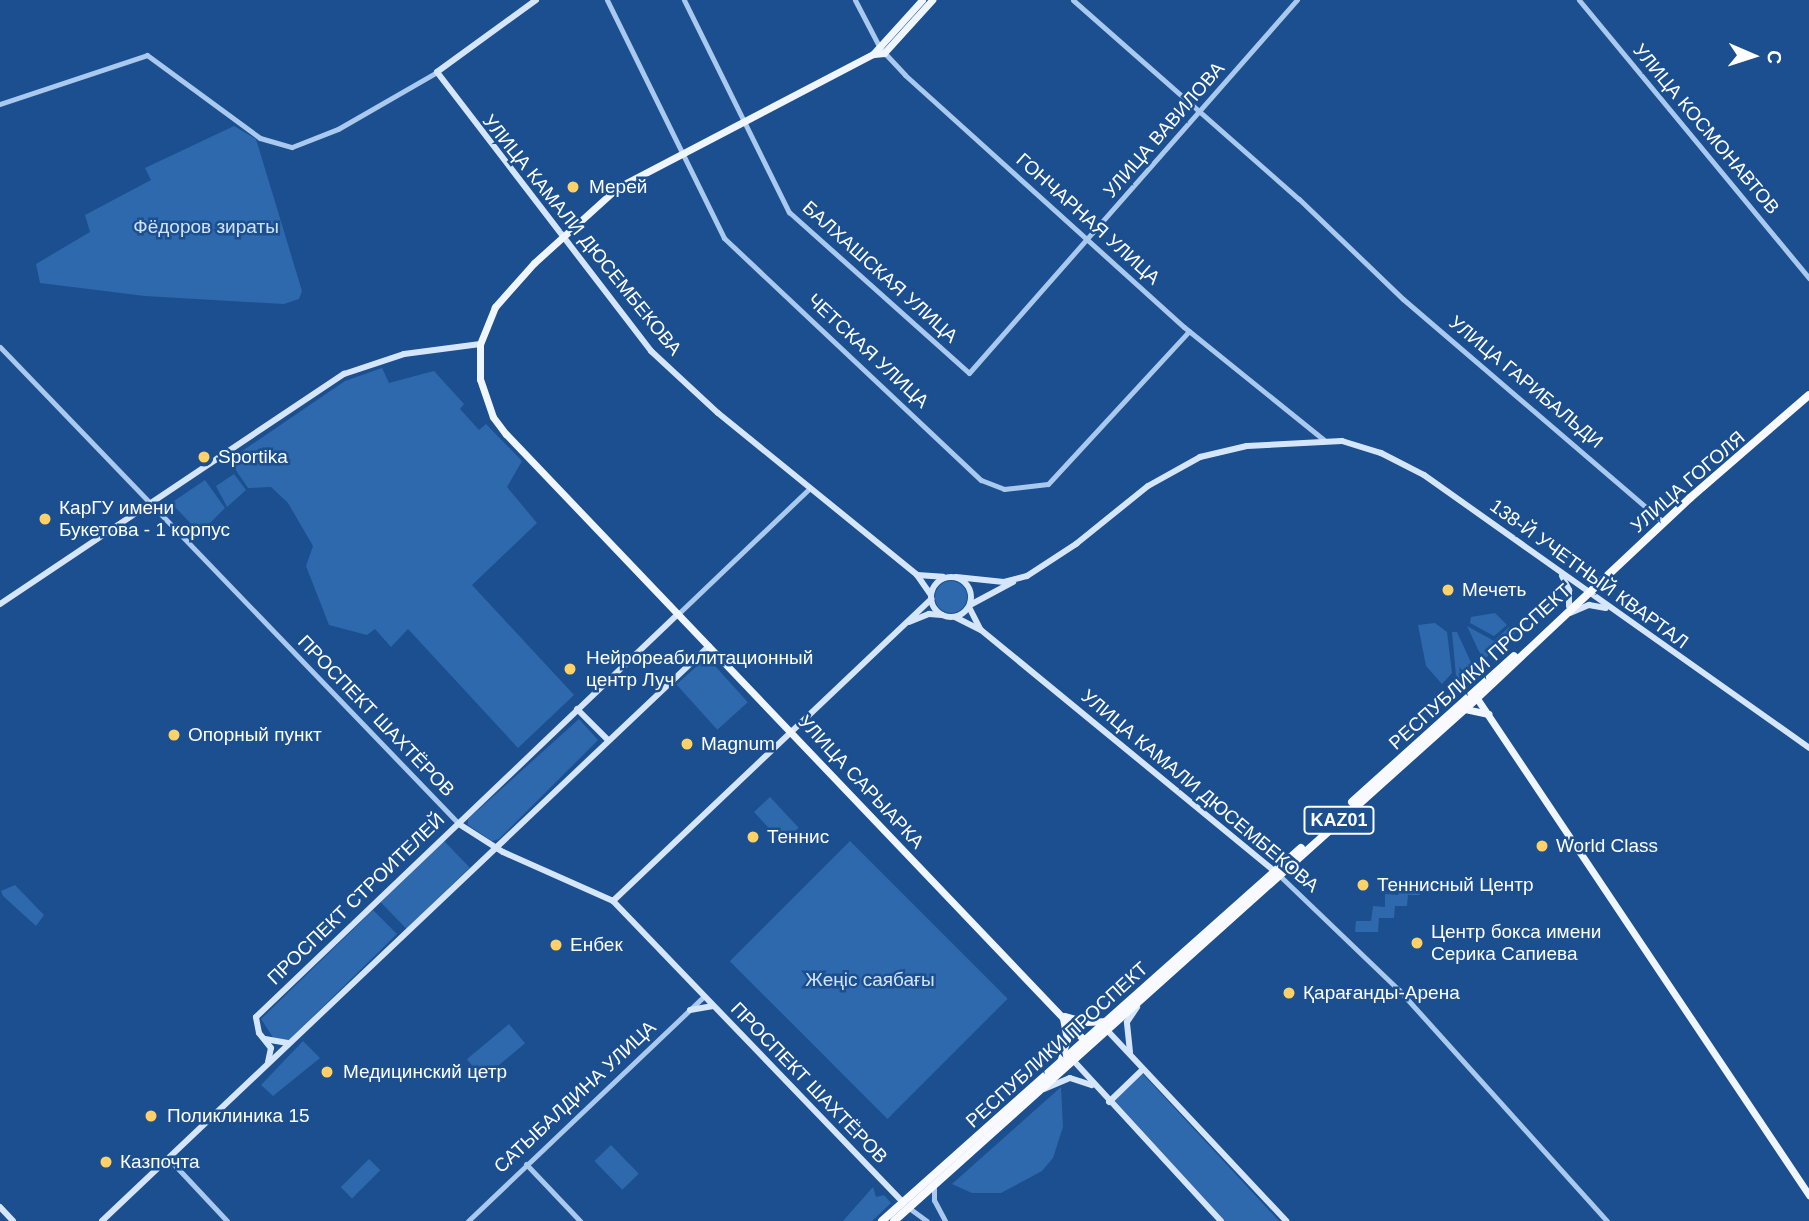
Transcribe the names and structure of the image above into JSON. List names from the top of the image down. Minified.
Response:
{"streets":{"highway":["УЛИЦА ГОГОЛЯ","РЕСПУБЛИКИ ПРОСПЕКТ","KАZ01"],"main road":["УЛИЦА КАМАЛИ ДЮСЕМБЕКОВА","138-Й УЧЕТНЫЙ КВАРТАЛ","ПРОСПЕКТ ШАХТЁРОВ","УЛИЦА САРЫАРКА","ПРОСПЕКТ СТРОИТЕЛЕЙ"],"street":["УЛИЦА КОСМОНАВТОВ","УЛИЦА ВАВИЛОВА","ГОНЧАРНАЯ УЛИЦА","БАЛХАШСКАЯ УЛИЦА","ЧЕТСКАЯ УЛИЦА","УЛИЦА ГАРИБАЛЬДИ","САТЫБАЛДИНА УЛИЦА"]},"crossings":[["УЛИЦА ВАВИЛОВА","ГОНЧАРНАЯ УЛИЦА"],["УЛИЦА ВАВИЛОВА","БАЛХАШСКАЯ УЛИЦА"],["УЛИЦА ВАВИЛОВА","УЛИЦА ГАРИБАЛЬДИ"],["ГОНЧАРНАЯ УЛИЦА","ЧЕТСКАЯ УЛИЦА"],["ГОНЧАРНАЯ УЛИЦА","138-Й УЧЕТНЫЙ КВАРТАЛ"],["УЛИЦА КАМАЛИ ДЮСЕМБЕКОВА","138-Й УЧЕТНЫЙ КВАРТАЛ"],["УЛИЦА КАМАЛИ ДЮСЕМБЕКОВА","РЕСПУБЛИКИ ПРОСПЕКТ"],["УЛИЦА ГАРИБАЛЬДИ","УЛИЦА ГОГОЛЯ"],["УЛИЦА ГОГОЛЯ","138-Й УЧЕТНЫЙ КВАРТАЛ"],["УЛИЦА ГОГОЛЯ","РЕСПУБЛИКИ ПРОСПЕКТ"],["138-Й УЧЕТНЫЙ КВАРТАЛ","РЕСПУБЛИКИ ПРОСПЕКТ"],["РЕСПУБЛИКИ ПРОСПЕКТ","ПРОСПЕКТ ШАХТЁРОВ"],["РЕСПУБЛИКИ ПРОСПЕКТ","УЛИЦА САРЫАРКА"],["ПРОСПЕКТ ШАХТЁРОВ","ПРОСПЕКТ СТРОИТЕЛЕЙ"],["ПРОСПЕКТ ШАХТЁРОВ","САТЫБАЛДИНА УЛИЦА"],["УЛИЦА САРЫАРКА","ПРОСПЕКТ СТРОИТЕЛЕЙ"]],"parks":["Фёдоров зираты","Жеңіс саябағы"],"places":["Мерей","Sportika","КарГУ имени Букетова - 1 корпус","Мечеть","Нейрореабилитационный центр Луч","Опорный пункт","Magnum","Теннис","World Class","Теннисный Центр","Центр бокса имени Серика Сапиева","Енбек","Қарағанды-Арена","Медицинский цетр","Поликлиника 15","Казпочта"],"north":"right"}
